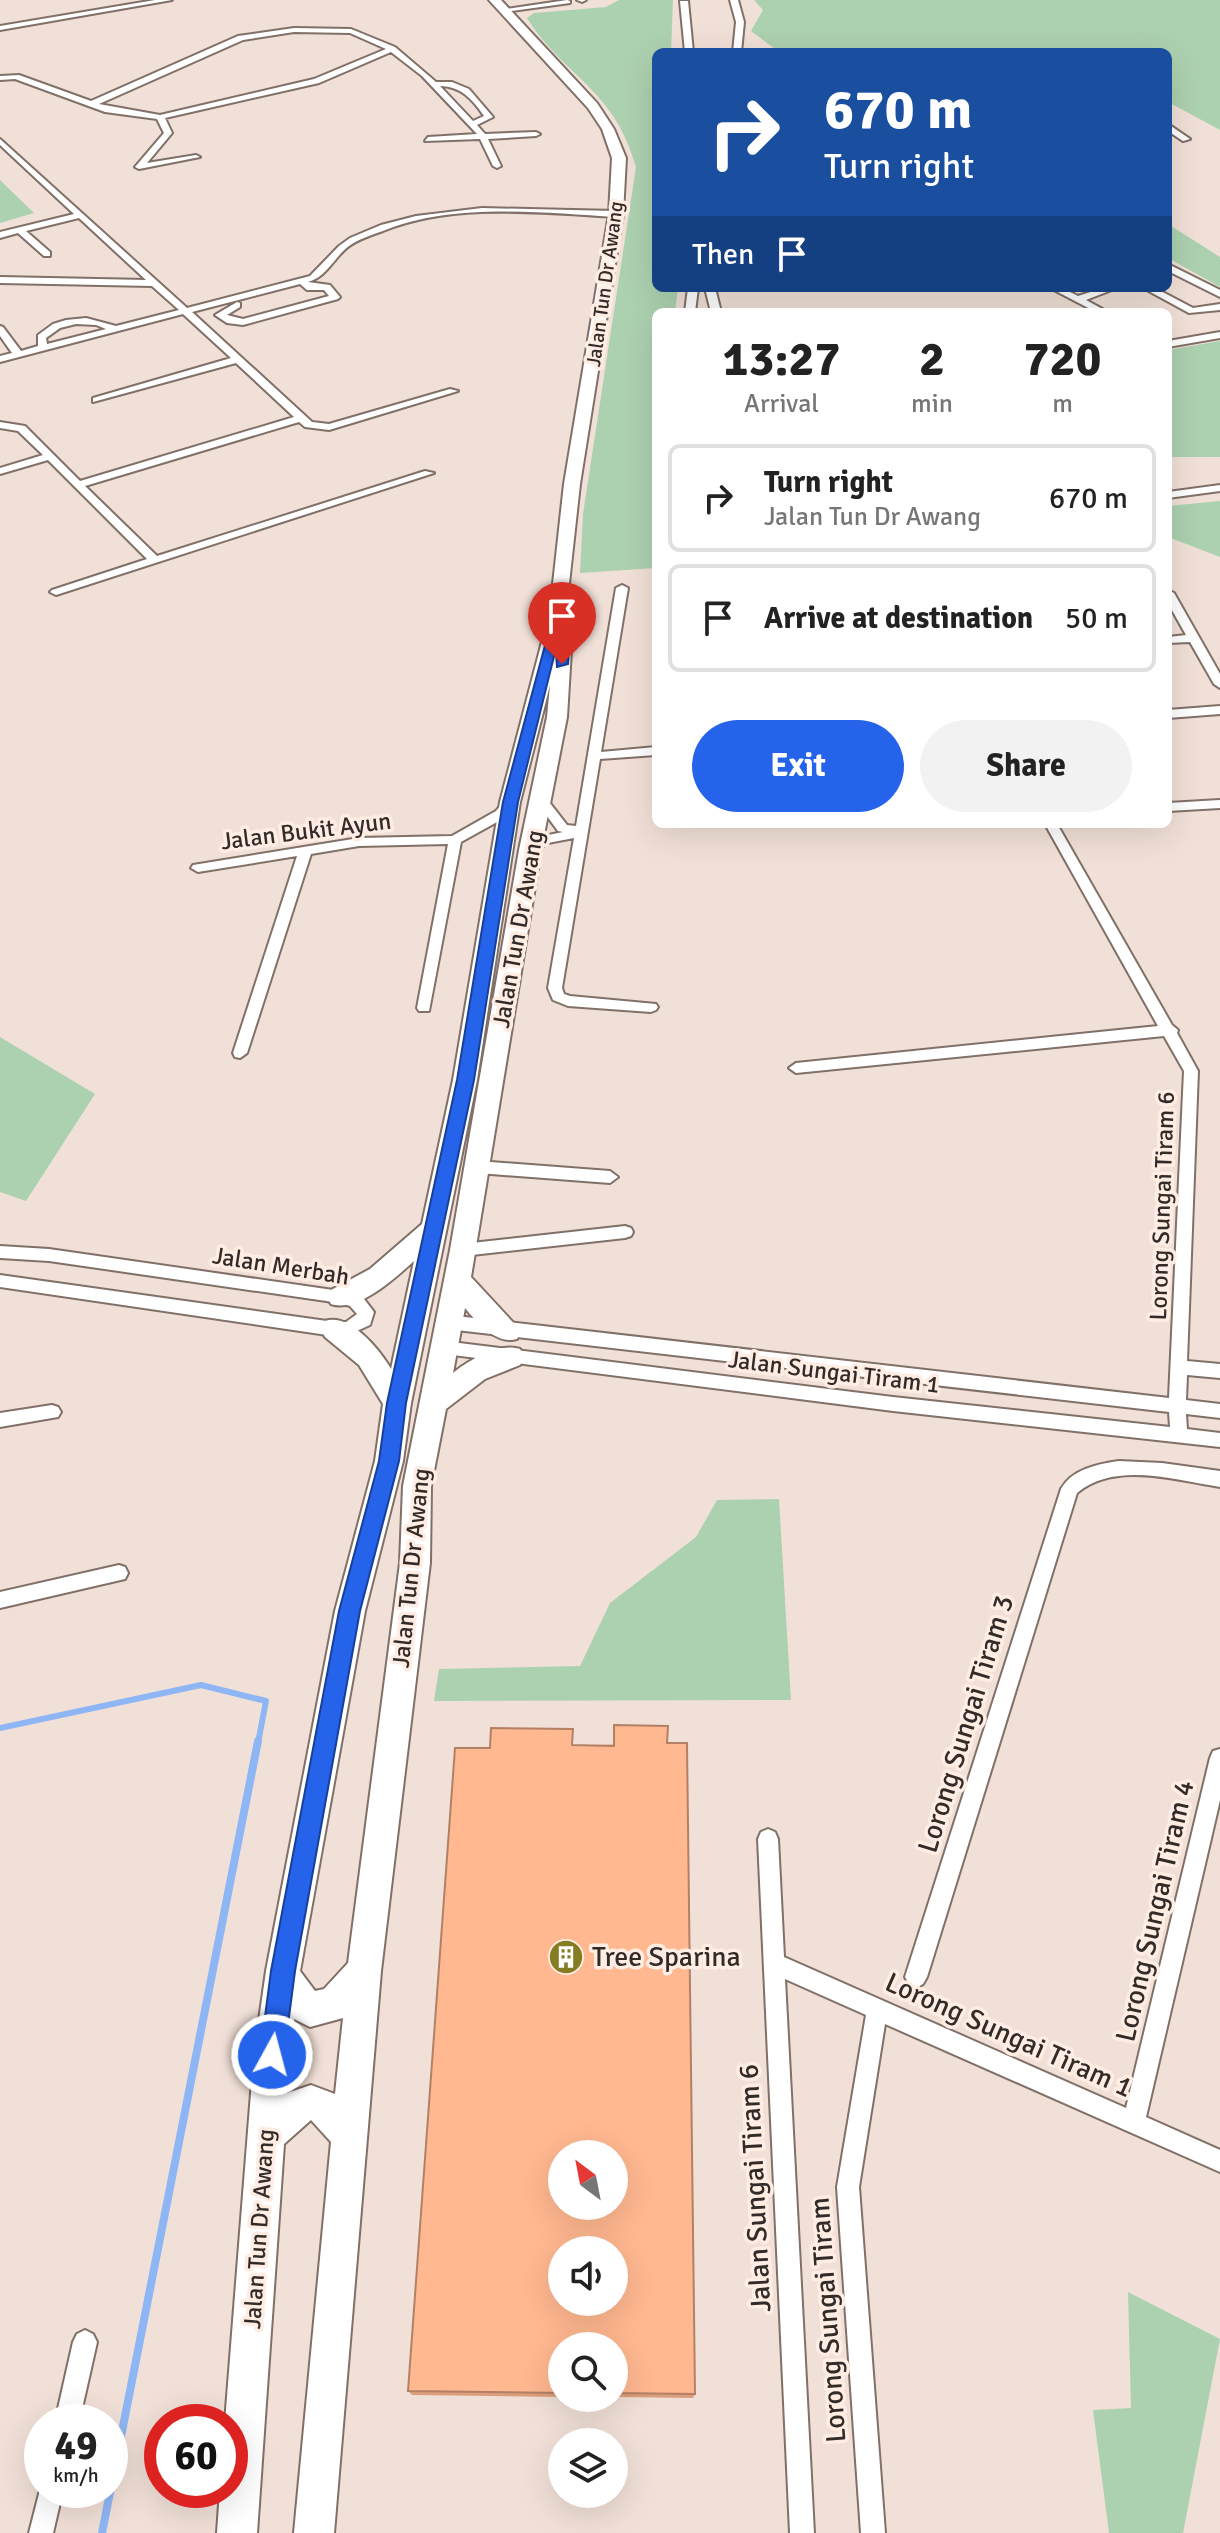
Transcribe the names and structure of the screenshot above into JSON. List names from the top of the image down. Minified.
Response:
{"streets":{"main road":["Jalan Tun Dr Awang"],"street":["Jalan Bukit Ayun","Lorong Sungai Tiram 6","Jalan Merbah","Jalan Sungai Tiram 1","Lorong Sungai Tiram 3","Lorong Sungai Tiram 4","Lorong Sungai Tiram 1","Jalan Sungai Tiram 6","Lorong Sungai Tiram"]},"crossings":[["Jalan Tun Dr Awang","Jalan Sungai Tiram 1"],["Lorong Sungai Tiram 6","Jalan Sungai Tiram 1"],["Lorong Sungai Tiram 4","Lorong Sungai Tiram 1"],["Lorong Sungai Tiram 1","Jalan Sungai Tiram 6"],["Lorong Sungai Tiram 1","Lorong Sungai Tiram"]],"places":{"building":["Tree Sparina"]},"north":"top left","page":{"turn":["670 m","Turn right"],"then":"Then","eta":["13:27","Arrival","2","min","720","m"],"list":[{"name":"Turn right","note":"Jalan Tun Dr Awang","value":"670 m"},{"name":"Arrive at destination","value":"50 m"}],"buttons":["Exit","Share"],"speed":"49 km/h","limit":"60"}}
